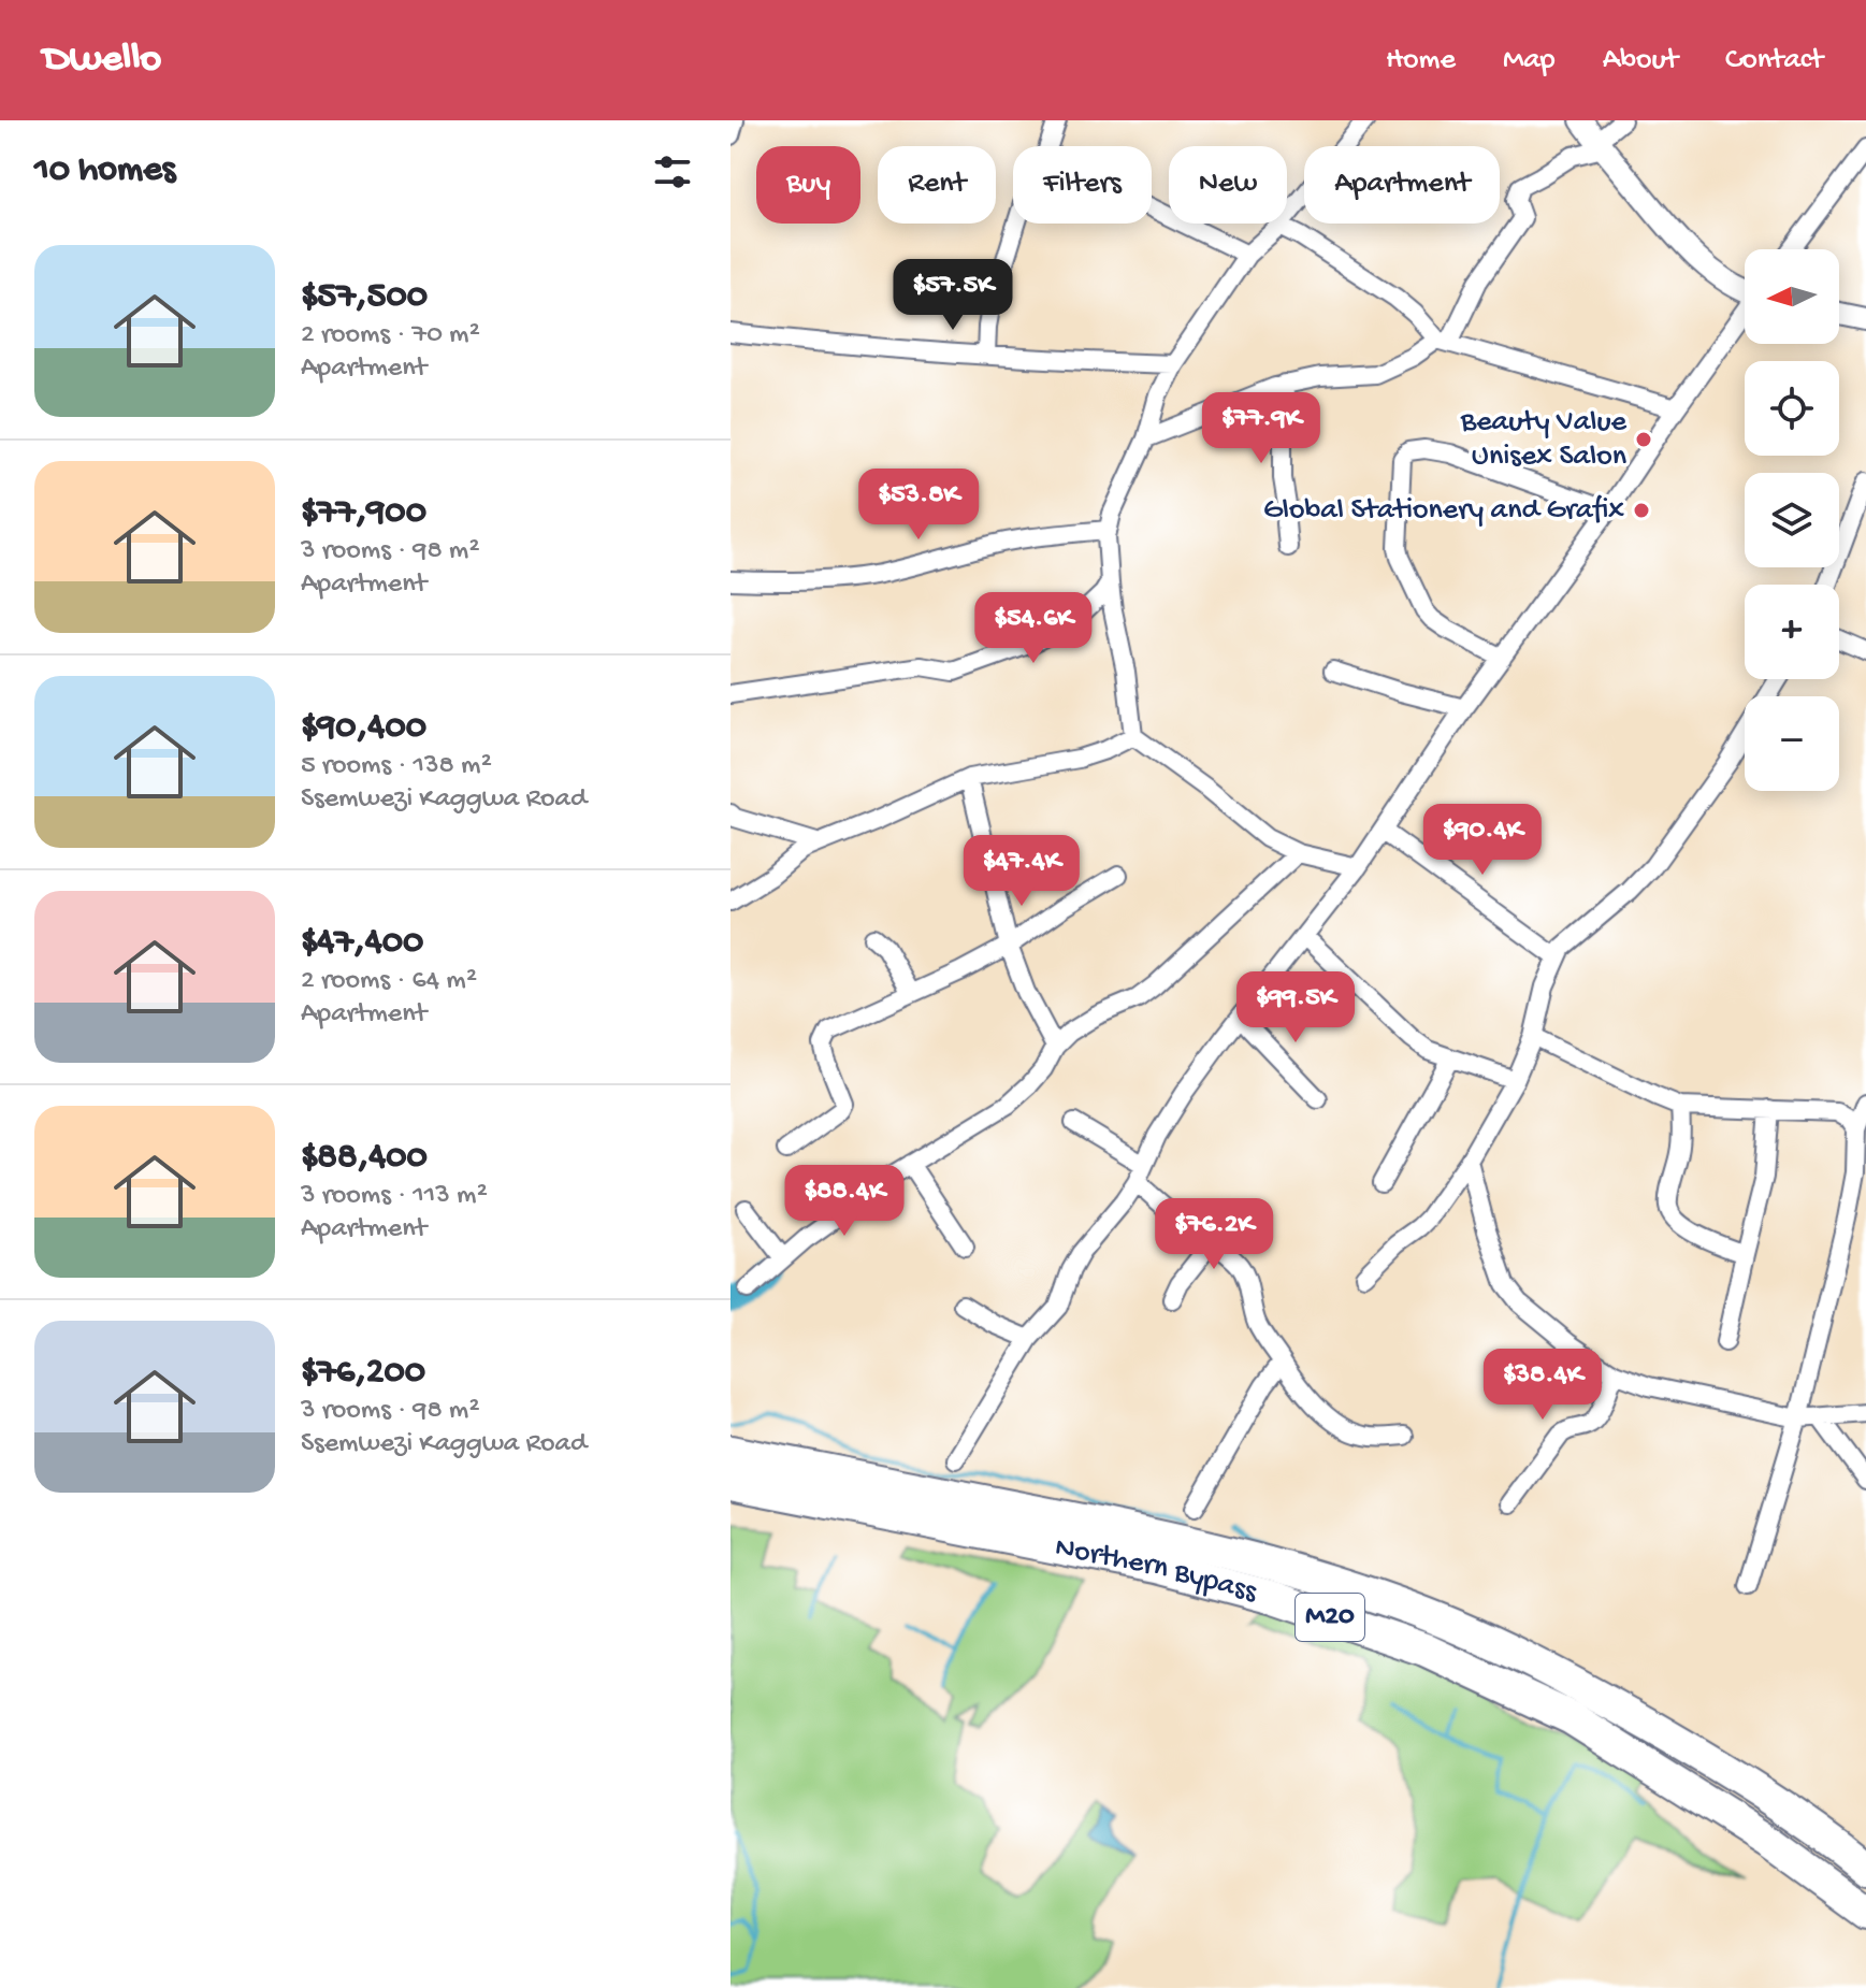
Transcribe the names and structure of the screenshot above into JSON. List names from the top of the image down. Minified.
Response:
{"streets":{"highway":["Northern Bypass","M20"]},"places":["Beauty Value Unisex Salon","Global Stationery and Grafix"],"north":"left","page":{"header":"Dwello","nav":["Home","Map","About","Contact"],"heading":"10 homes","chip":["Buy","Rent","Filters","New","Apartment"],"list":[{"name":"$57,500","note":"2 rooms · 70 m² · Apartment"},{"name":"$77,900","note":"3 rooms · 98 m² · Apartment"},{"name":"$90,400","note":"5 rooms · 138 m² · Ssemwezi Kaggwa Road"},{"name":"$47,400","note":"2 rooms · 64 m² · Apartment"},{"name":"$88,400","note":"3 rooms · 113 m² · Apartment"},{"name":"$76,200","note":"3 rooms · 98 m² · Ssemwezi Kaggwa Road"}],"map_buttons":["+","−"],"price":["$57.5K","$77.9K","$53.8K","$54.6K","$90.4K","$47.4K","$99.5K","$88.4K","$76.2K","$38.4K"]}}
